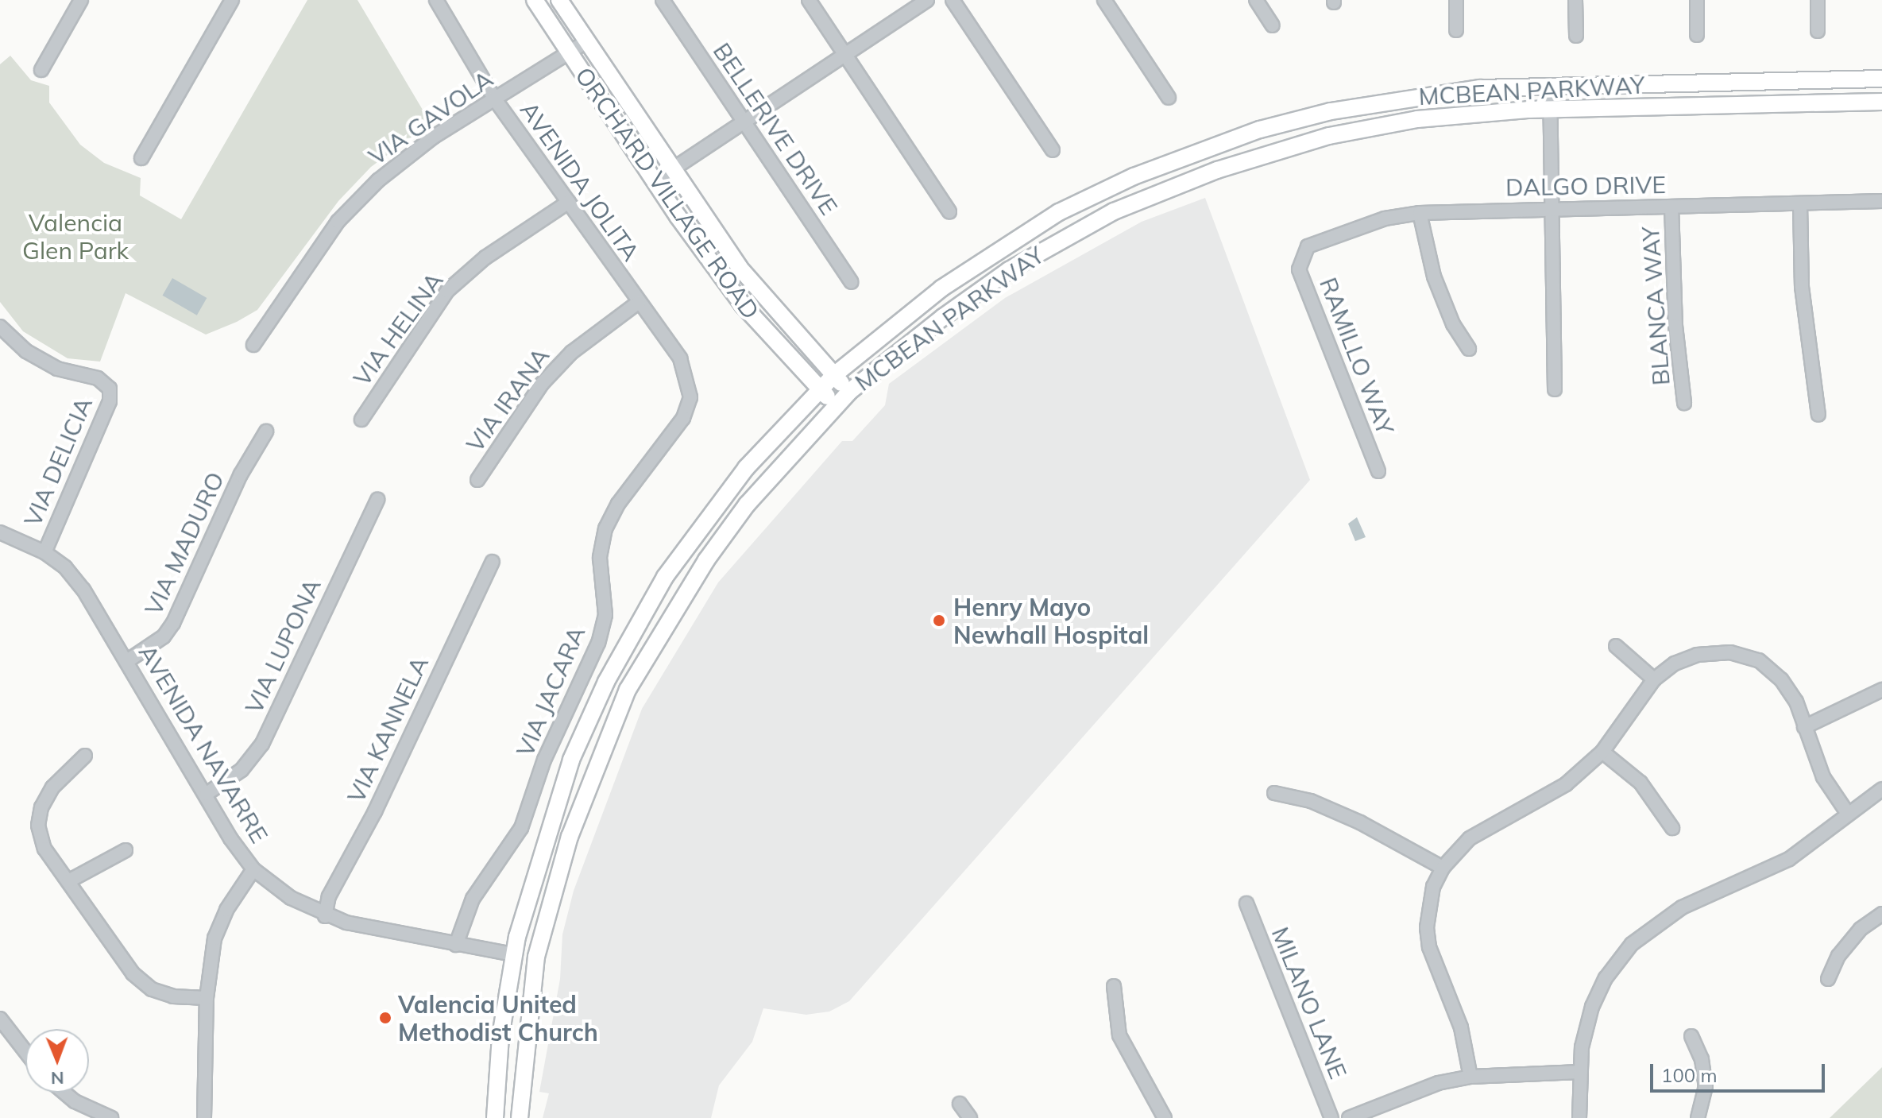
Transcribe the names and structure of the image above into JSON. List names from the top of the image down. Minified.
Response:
{"streets":{"main road":["MCBEAN PARKWAY","ORCHARD VILLAGE ROAD"],"street":["VIA GAVOLA","BELLERIVE DRIVE","AVENIDA JOLITA","DALGO DRIVE","BLANCA WAY","VIA HELINA","RAMILLO WAY","VIA IRANA","VIA DELICIA","VIA MADURO","VIA LUPONA","VIA JACARA","VIA KANNELA","AVENIDA NAVARRE","MILANO LANE"]},"crossings":[["MCBEAN PARKWAY","ORCHARD VILLAGE ROAD"],["MCBEAN PARKWAY","AVENIDA NAVARRE"],["VIA GAVOLA","AVENIDA JOLITA"],["VIA GAVOLA","ORCHARD VILLAGE ROAD"],["AVENIDA JOLITA","VIA HELINA"],["AVENIDA JOLITA","VIA IRANA"],["AVENIDA JOLITA","VIA JACARA"],["DALGO DRIVE","BLANCA WAY"],["DALGO DRIVE","RAMILLO WAY"],["VIA DELICIA","AVENIDA NAVARRE"],["VIA MADURO","AVENIDA NAVARRE"],["VIA LUPONA","AVENIDA NAVARRE"],["VIA JACARA","AVENIDA NAVARRE"],["VIA KANNELA","AVENIDA NAVARRE"]],"parks":["Valencia Glen Park"],"places":["Henry Mayo Newhall Hospital","Valencia United Methodist Church"],"scale_bar":"100 m","north":"bottom"}
